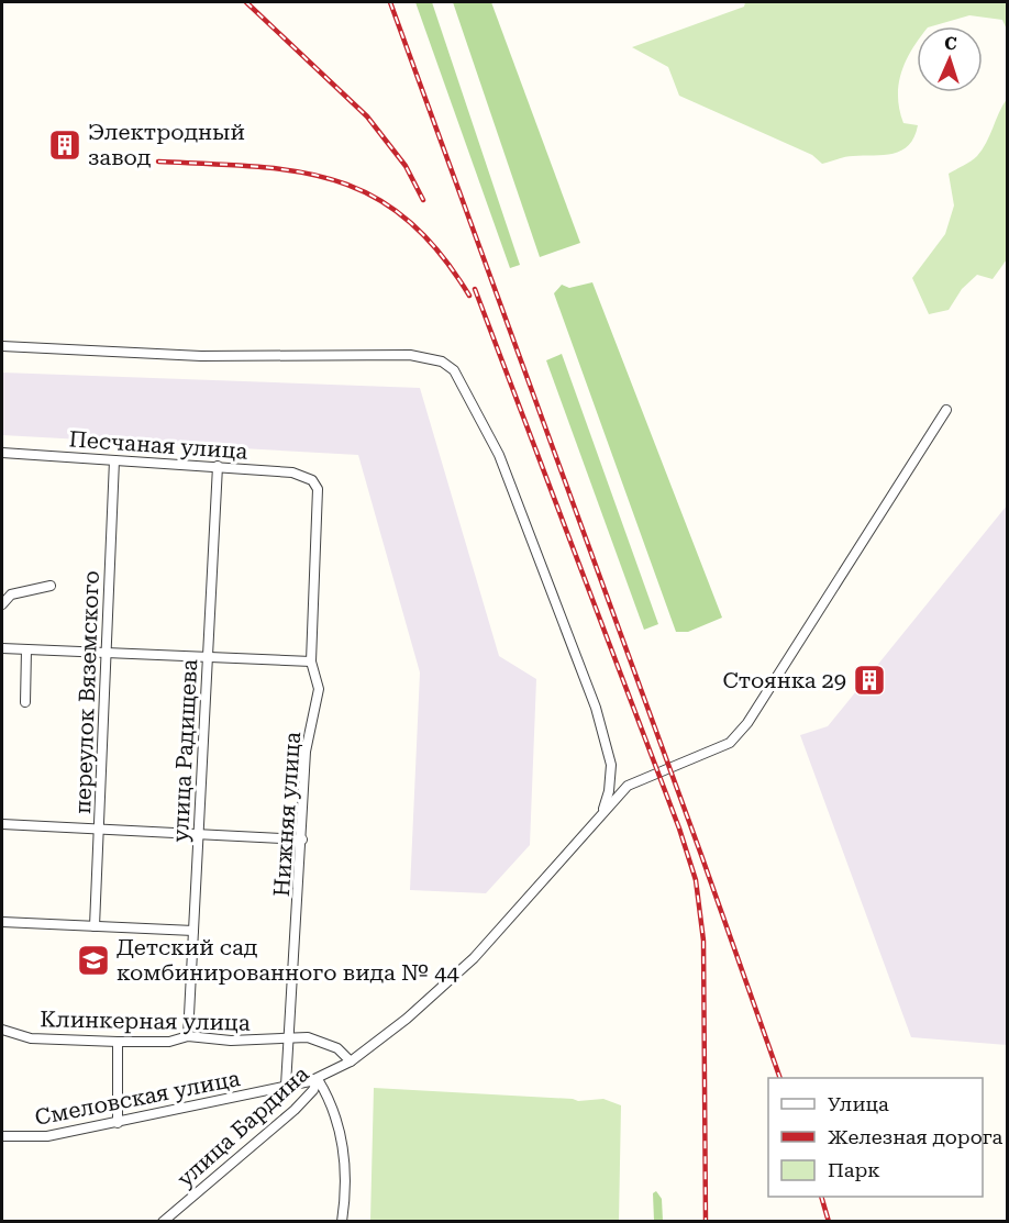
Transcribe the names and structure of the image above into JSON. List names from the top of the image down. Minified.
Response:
{"streets":{"street":["Песчаная улица","переулок Вяземского","улица Радищева","Нижняя улица","Клинкерная улица","Смеловская улица","улица Бардина"]},"crossings":[["Песчаная улица","переулок Вяземского"],["Песчаная улица","улица Радищева"],["Песчаная улица","Нижняя улица"],["улица Радищева","Клинкерная улица"],["Нижняя улица","Клинкерная улица"],["Нижняя улица","Смеловская улица"],["Клинкерная улица","улица Бардина"],["Смеловская улица","улица Бардина"]],"places":{"building":["Электродный завод","Стоянка 29"],"school or university":["Детский сад комбинированного вида № 44"]},"legend":["Улица","Железная дорога","Парк"],"north":"top"}
